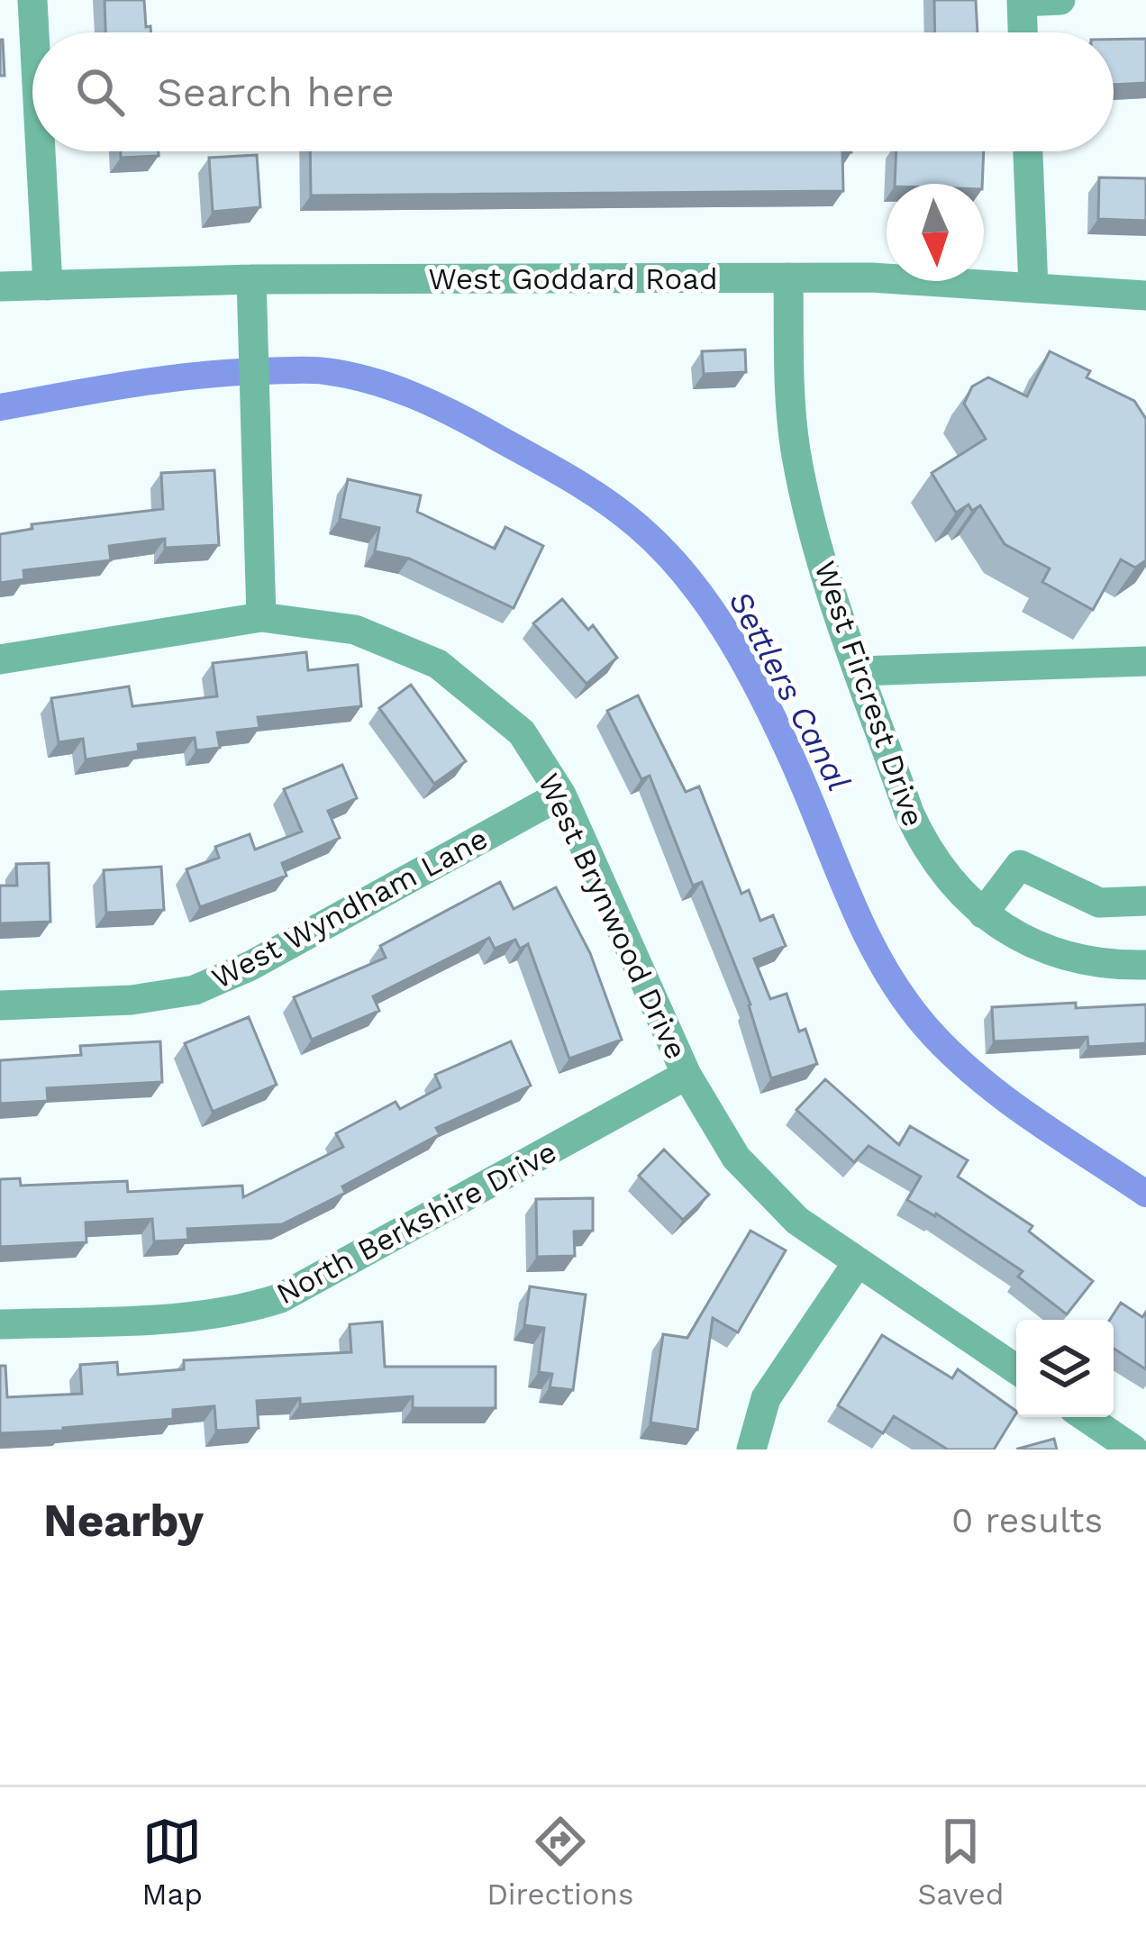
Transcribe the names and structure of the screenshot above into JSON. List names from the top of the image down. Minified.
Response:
{"streets":{"street":["West Goddard Road","West Fircrest Drive","West Wyndham Lane","West Brynwood Drive","North Berkshire Drive"]},"crossings":[["West Goddard Road","West Fircrest Drive"],["West Wyndham Lane","West Brynwood Drive"],["West Brynwood Drive","North Berkshire Drive"]],"water":["Settlers Canal"],"north":"bottom","page":{"search":"Search here","heading":["Nearby","0 results"],"nav":["Map","Directions","Saved"]}}
